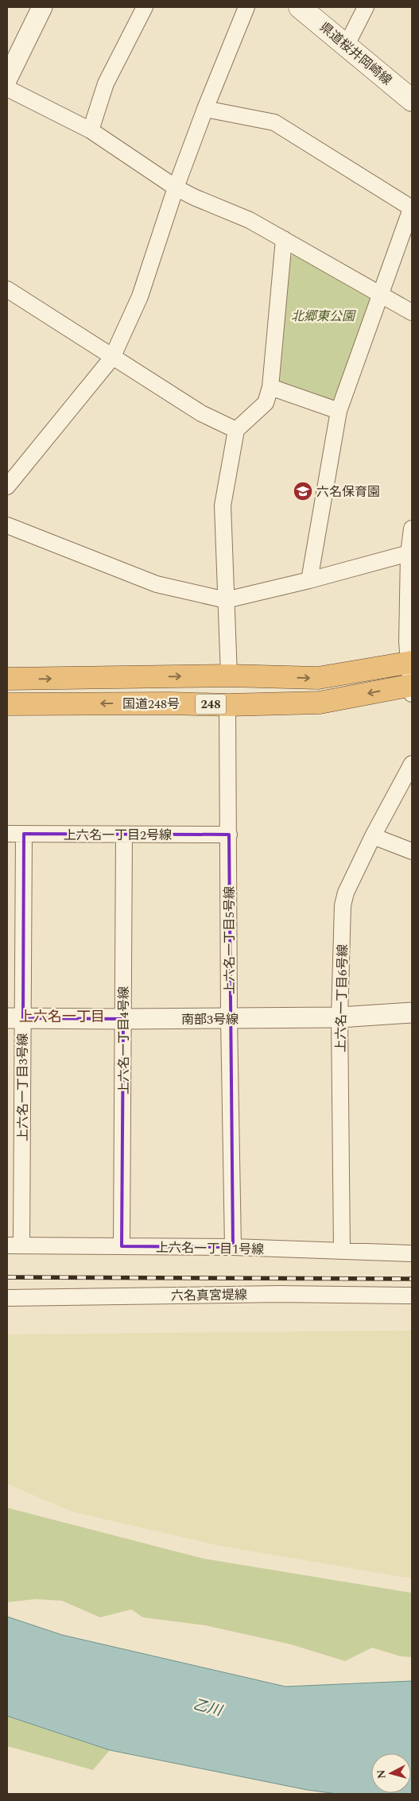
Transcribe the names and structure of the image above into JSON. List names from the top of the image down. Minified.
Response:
{"streets":{"highway":["国道248号","248"],"main road":["県道桜井岡崎線"],"street":["上六名一丁目2号線","上六名一丁目5号線","上六名一丁目6号線","南部3号線","上六名一丁目4号線","上六名一丁目3号線","上六名一丁目1号線","六名真宮堤線"]},"crossings":[["国道248号","上六名一丁目5号線"],["上六名一丁目2号線","上六名一丁目5号線"],["上六名一丁目2号線","上六名一丁目4号線"],["上六名一丁目2号線","上六名一丁目3号線"],["上六名一丁目5号線","南部3号線"],["上六名一丁目5号線","上六名一丁目1号線"],["上六名一丁目6号線","南部3号線"],["上六名一丁目6号線","上六名一丁目1号線"],["南部3号線","上六名一丁目4号線"],["南部3号線","上六名一丁目3号線"],["上六名一丁目4号線","上六名一丁目1号線"],["上六名一丁目3号線","上六名一丁目1号線"]],"districts":["上六名一丁目"],"water":["乙川"],"parks":["北郷東公園"],"places":{"school or university":["六名保育園"]},"north":"left"}
